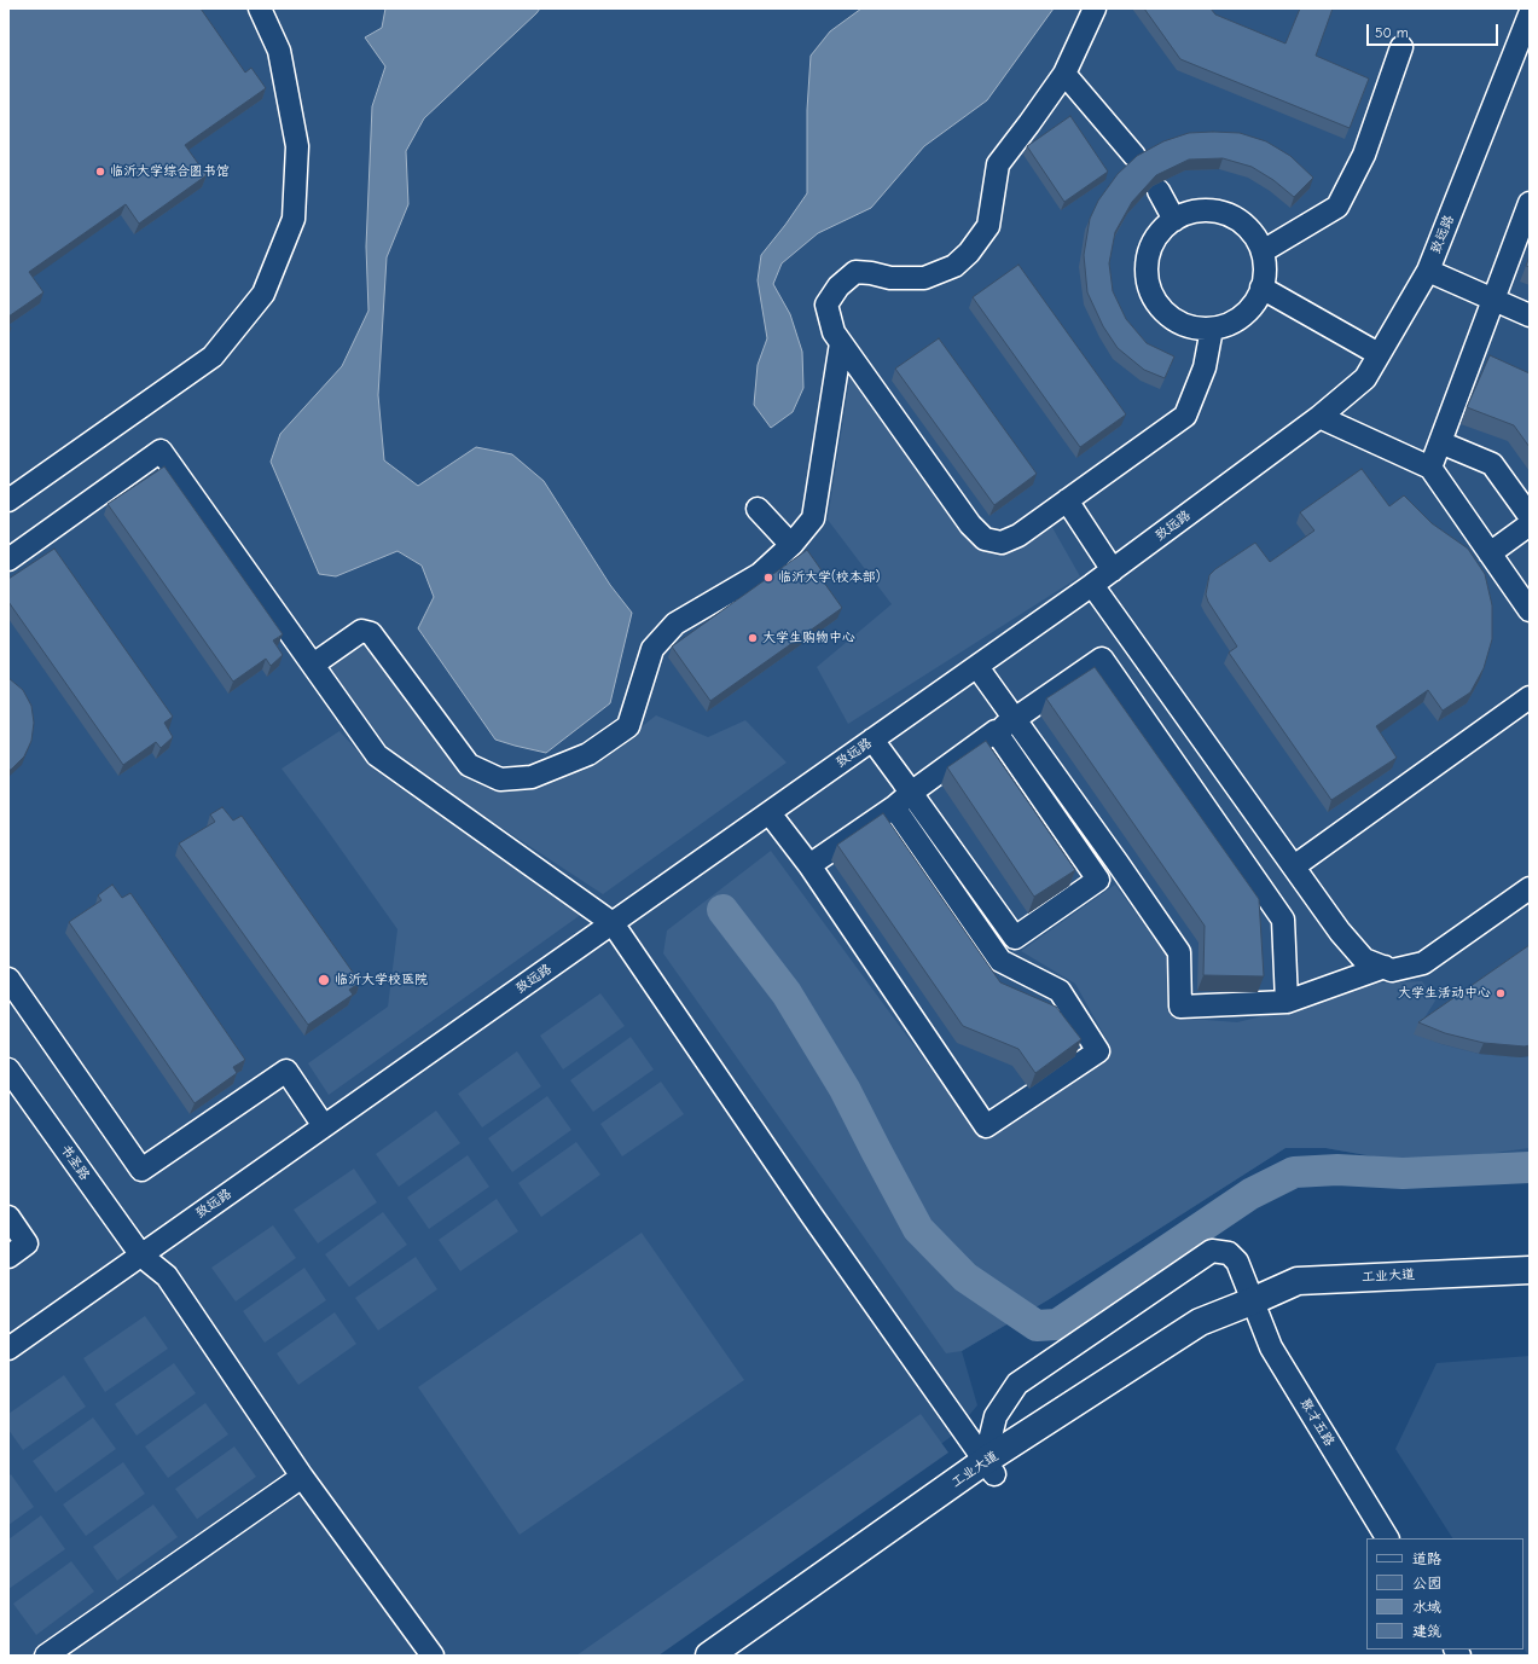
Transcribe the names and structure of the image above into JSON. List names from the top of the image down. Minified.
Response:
{"streets":{"main road":["工业大道"],"street":["致远路","书圣路","聚才五路"]},"crossings":[["致远路","书圣路"],["工业大道","聚才五路"]],"places":["临沂大学综合图书馆","临沂大学(校本部)","大学生购物中心","临沂大学校医院","大学生活动中心"],"legend":["道路","公园","水域","建筑"],"scale_bar":"50 m"}
